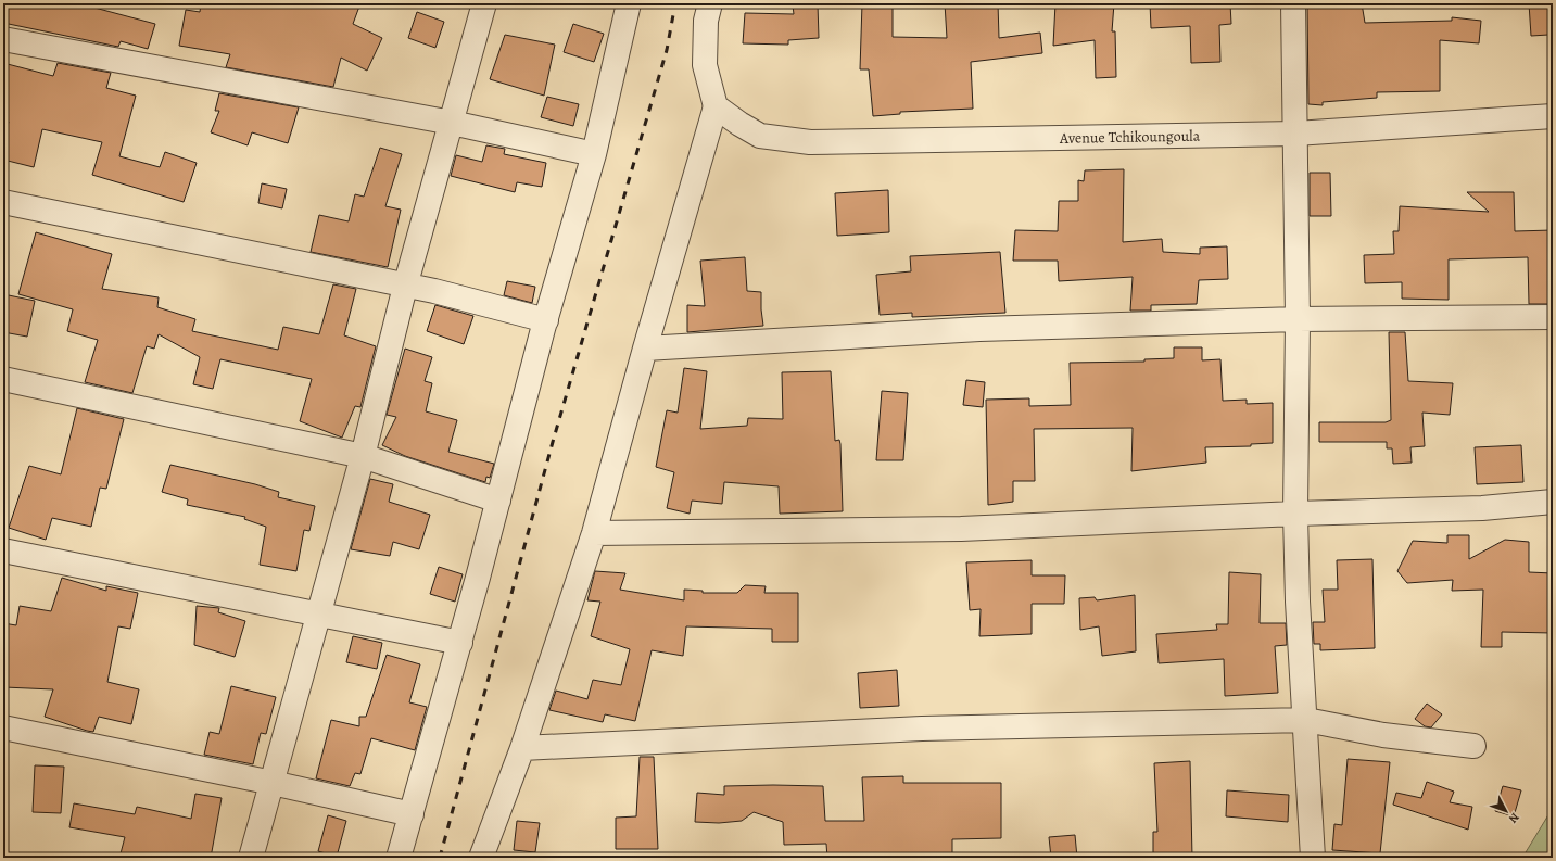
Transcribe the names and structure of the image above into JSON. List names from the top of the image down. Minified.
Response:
{"streets":{"street":["Avenue Tchikoungoula"]},"north":"bottom right"}
